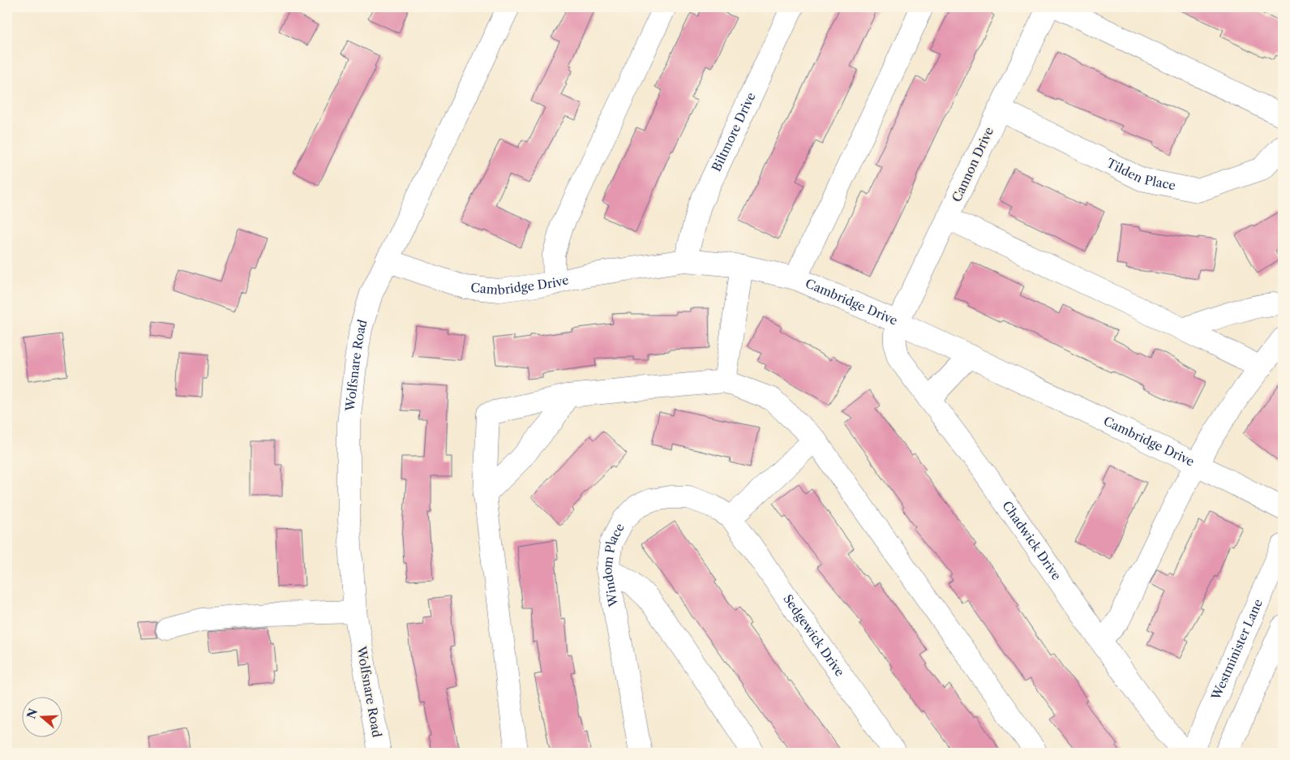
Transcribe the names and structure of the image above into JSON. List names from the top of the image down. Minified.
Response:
{"streets":{"street":["Biltmore Drive","Cannon Drive","Tilden Place","Cambridge Drive","Wolfsnare Road","Chadwick Drive","Windom Place","Sedgewick Drive","Westminister Lane"]},"crossings":[["Biltmore Drive","Cambridge Drive"],["Cannon Drive","Tilden Place"],["Cannon Drive","Cambridge Drive"],["Cannon Drive","Chadwick Drive"],["Cambridge Drive","Wolfsnare Road"],["Cambridge Drive","Chadwick Drive"],["Windom Place","Sedgewick Drive"]],"north":"left"}
